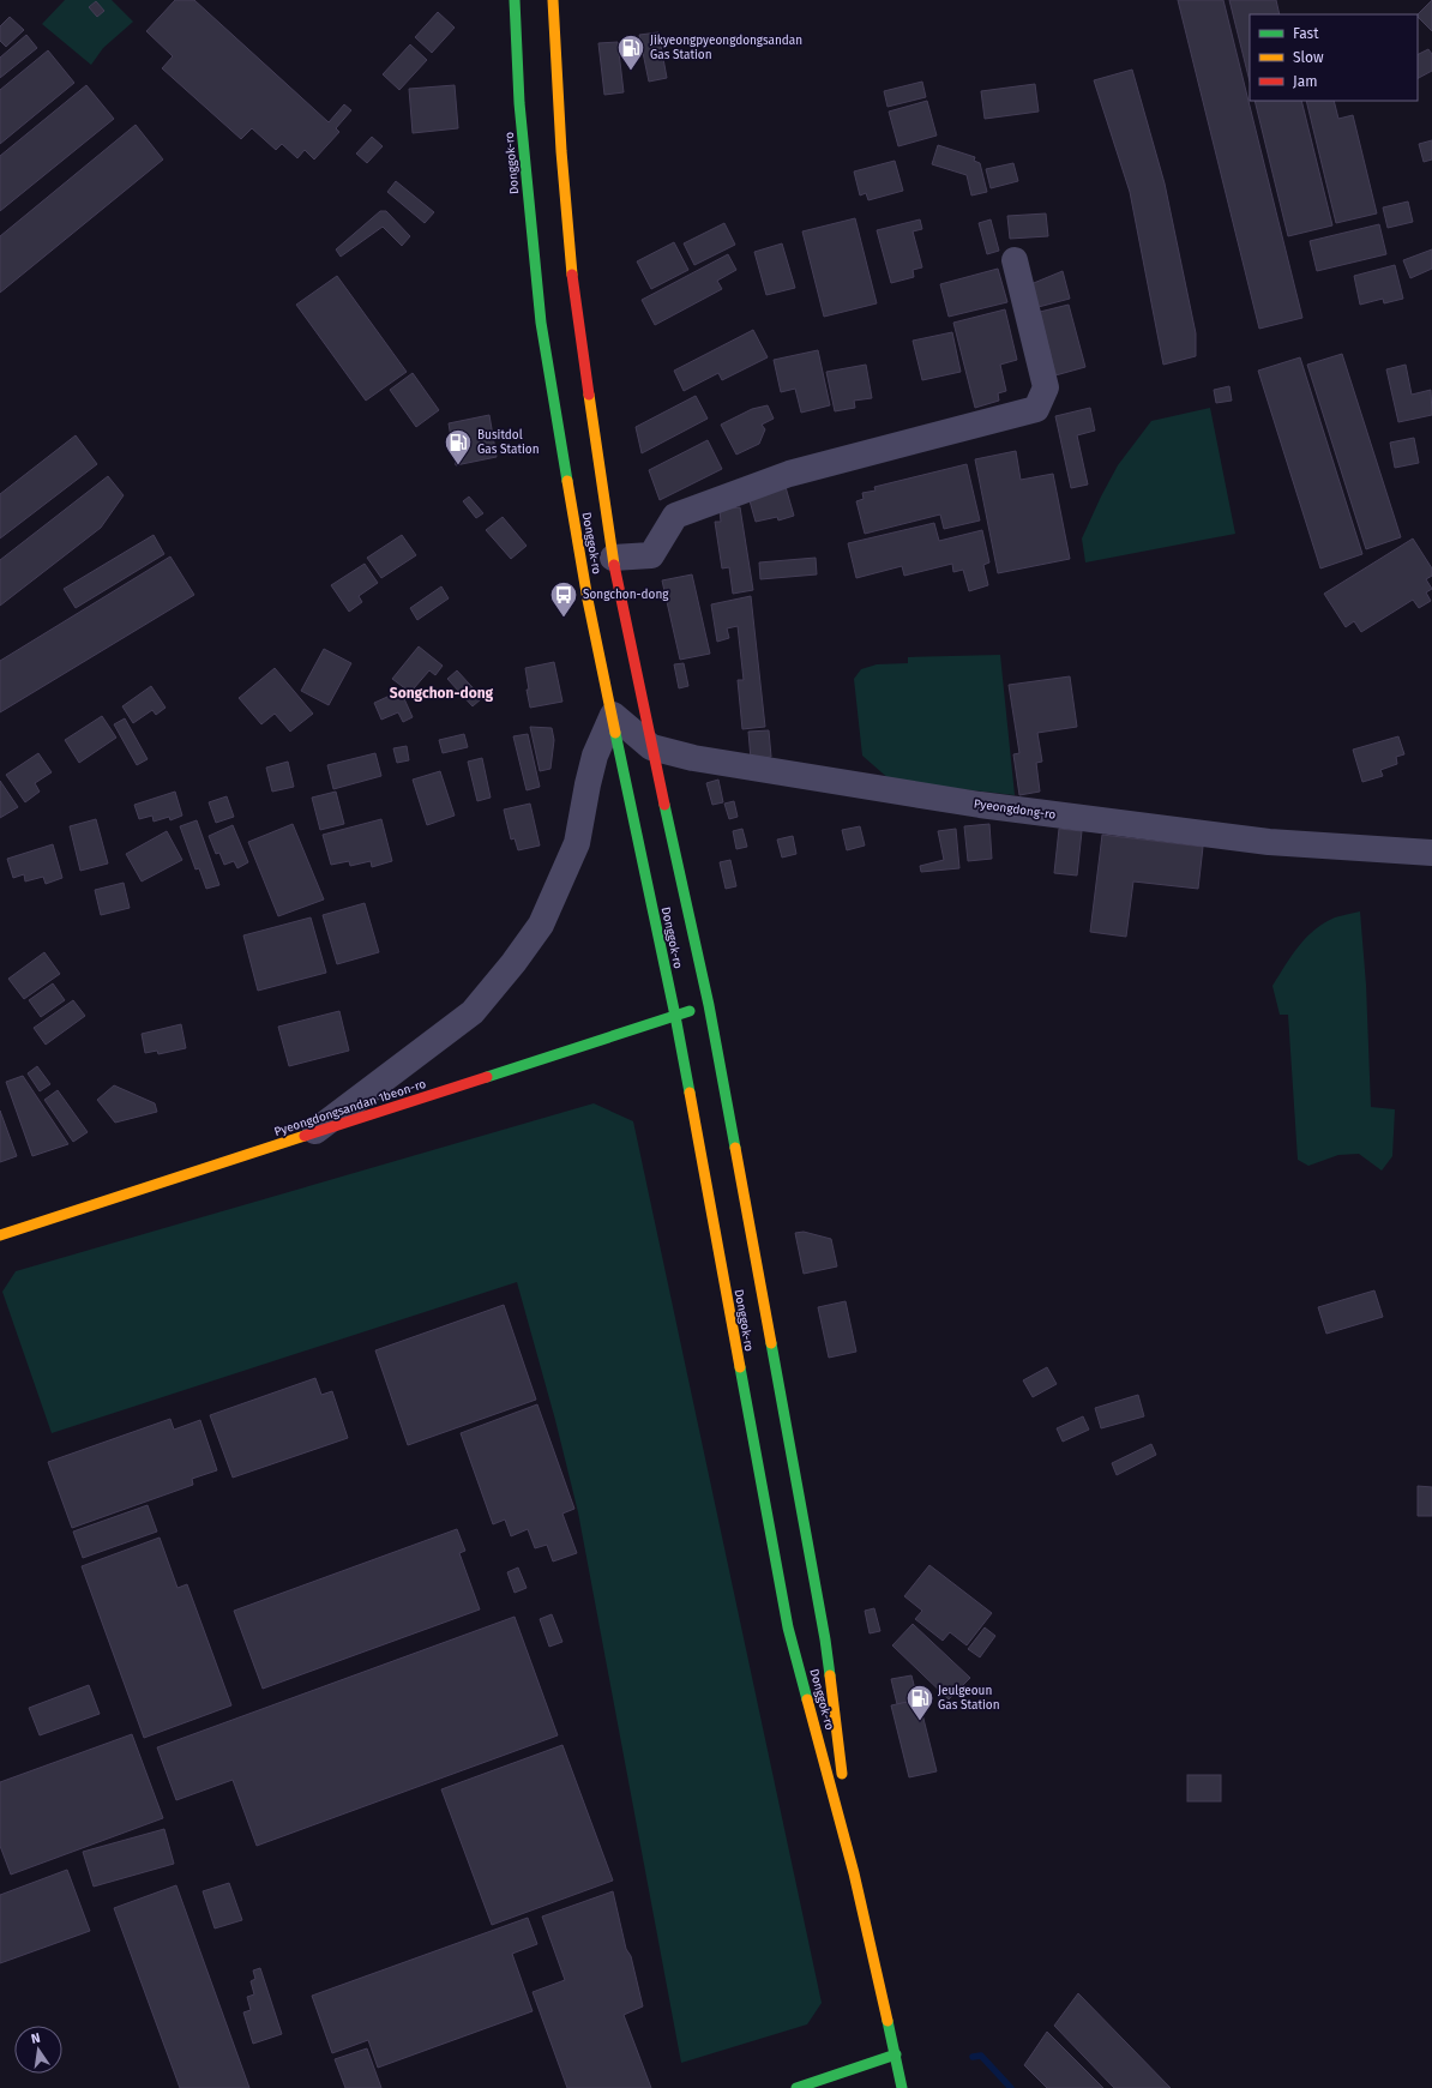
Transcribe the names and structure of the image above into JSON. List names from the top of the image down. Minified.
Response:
{"streets":{"main road":["Donggok-ro","Pyeongdongsandan 1beon-ro"],"street":["Pyeongdong-ro"]},"crossings":[["Donggok-ro","Pyeongdong-ro"],["Donggok-ro","Pyeongdongsandan 1beon-ro"]],"districts":["Songchon-dong"],"places":{"fuel station":["Jikyeongpyeongdongsandan Gas Station","Busitdol Gas Station","Jeulgeoun Gas Station"],"bus stop":["Songchon-dong"]},"legend":["Fast","Slow","Jam"],"north":"top"}
